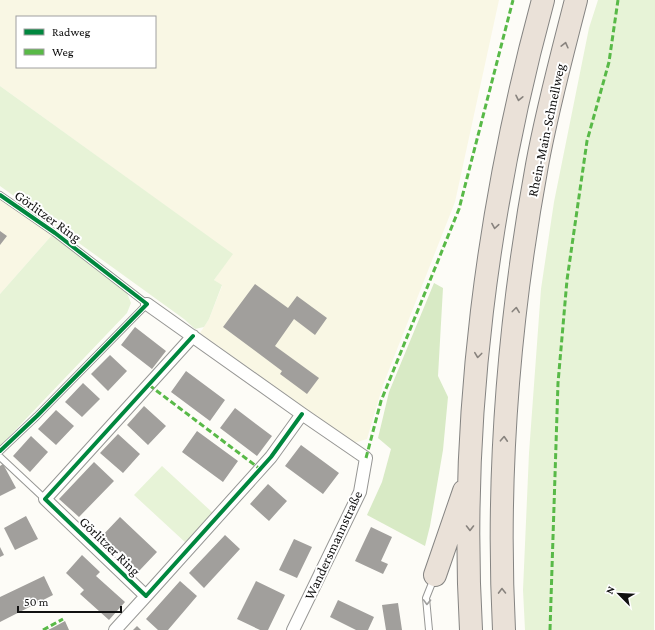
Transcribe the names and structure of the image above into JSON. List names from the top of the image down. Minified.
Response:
{"streets":{"highway":["Rhein-Main-Schnellweg"],"street":["Görlitzer Ring","Wandersmannstraße"]},"crossings":[["Görlitzer Ring","Wandersmannstraße"]],"legend":["Radweg","Weg"],"scale_bar":"50 m","north":"top left"}
